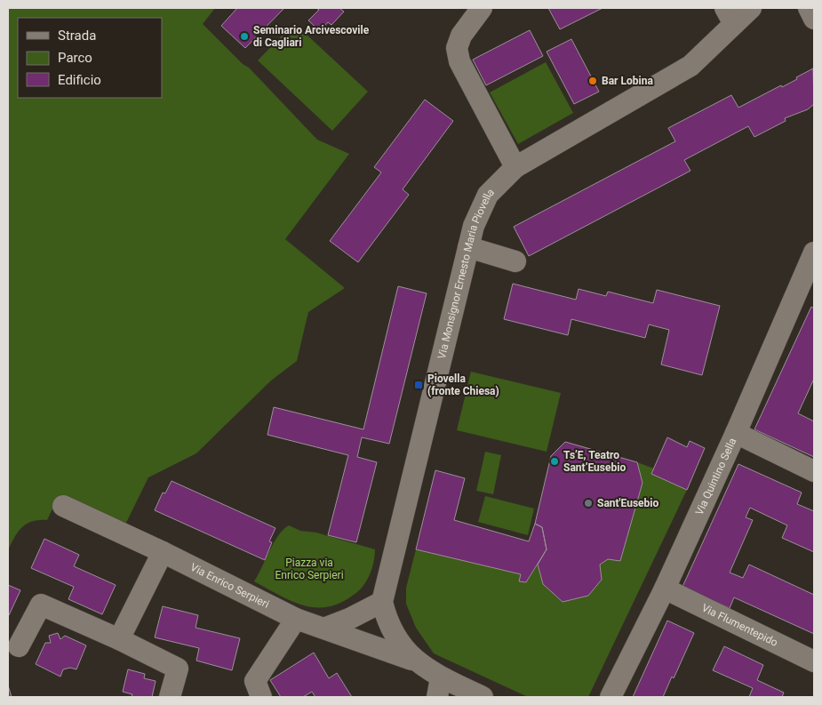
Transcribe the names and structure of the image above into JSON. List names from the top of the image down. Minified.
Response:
{"streets":{"street":["Via Monsignor Ernesto Maria Piovella","Via Quintino Sella","Via Enrico Serpieri","Via Flumentepido"]},"crossings":[["Via Monsignor Ernesto Maria Piovella","Via Enrico Serpieri"],["Via Quintino Sella","Via Flumentepido"]],"parks":["Piazza via Enrico Serpieri"],"places":{"other":["Seminario Arcivescovile di Cagliari","Bar Lobina","Ts’E, Teatro Sant’Eusebio","Sant'Eusebio"],"transit":["Piovella (fronte Chiesa)"]},"legend":["Strada","Parco","Edificio"]}
